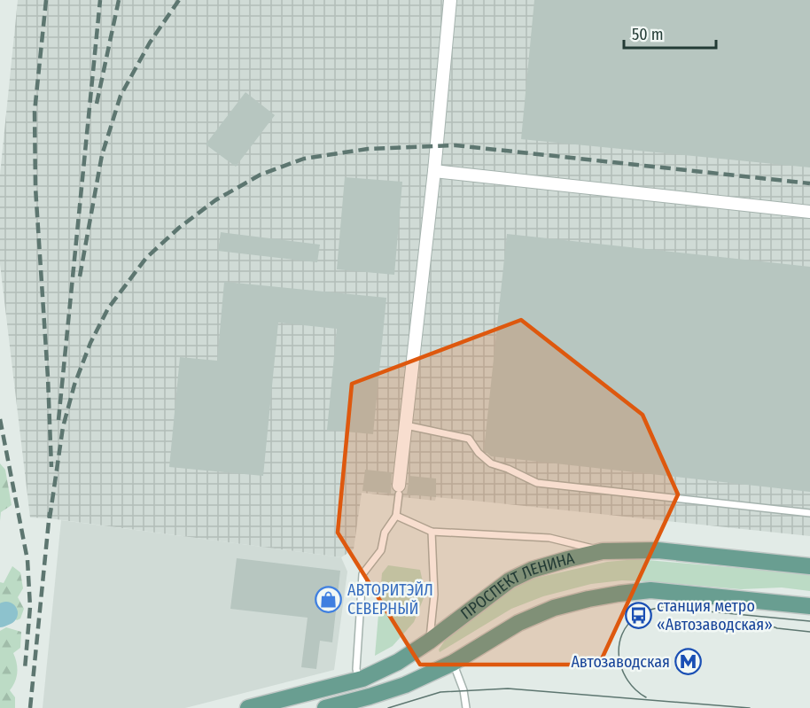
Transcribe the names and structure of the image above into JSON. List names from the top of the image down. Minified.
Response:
{"streets":{"main road":["ПРОСПЕКТ ЛЕНИНА"]},"places":{"shop":["АВТОРИТЭЙЛ СЕВЕРНЫЙ"],"bus stop":["станция метро «Автозаводская»"],"metro station":["Автозаводская"]},"scale_bar":"50 m"}
